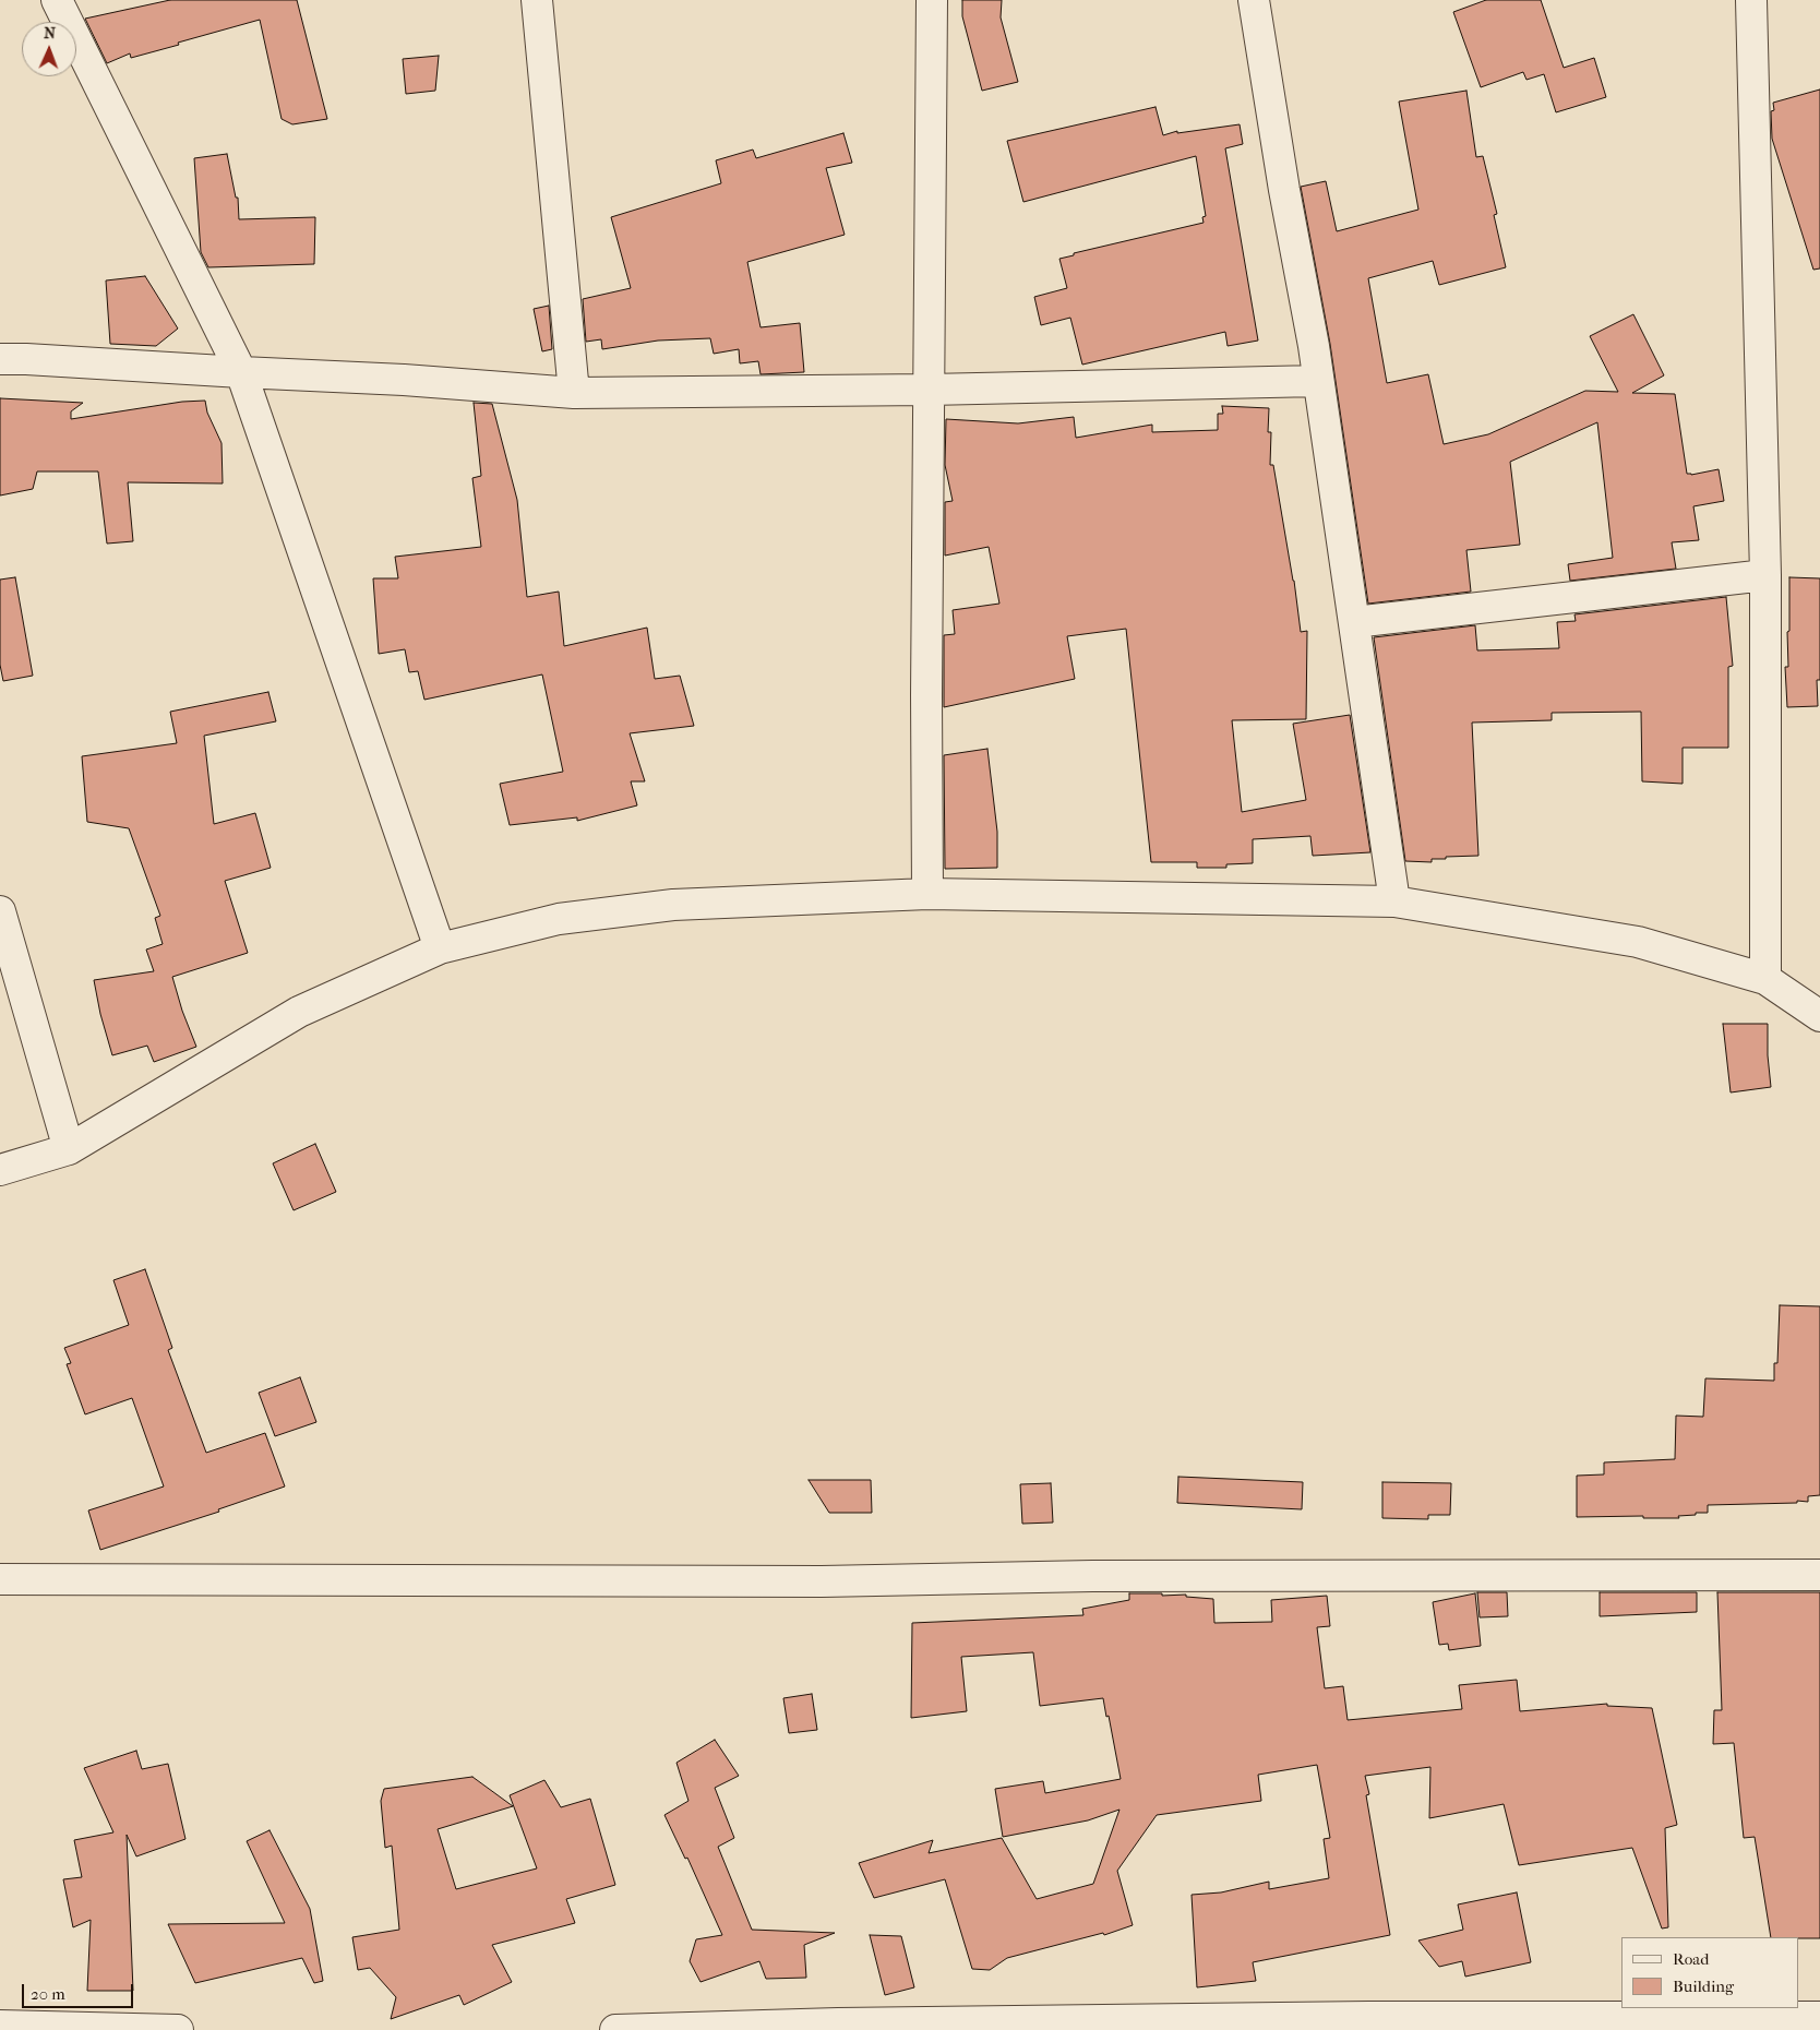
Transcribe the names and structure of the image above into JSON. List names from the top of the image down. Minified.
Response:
{"legend":["Road","Building"],"scale_bar":"20 m","north":"top"}
